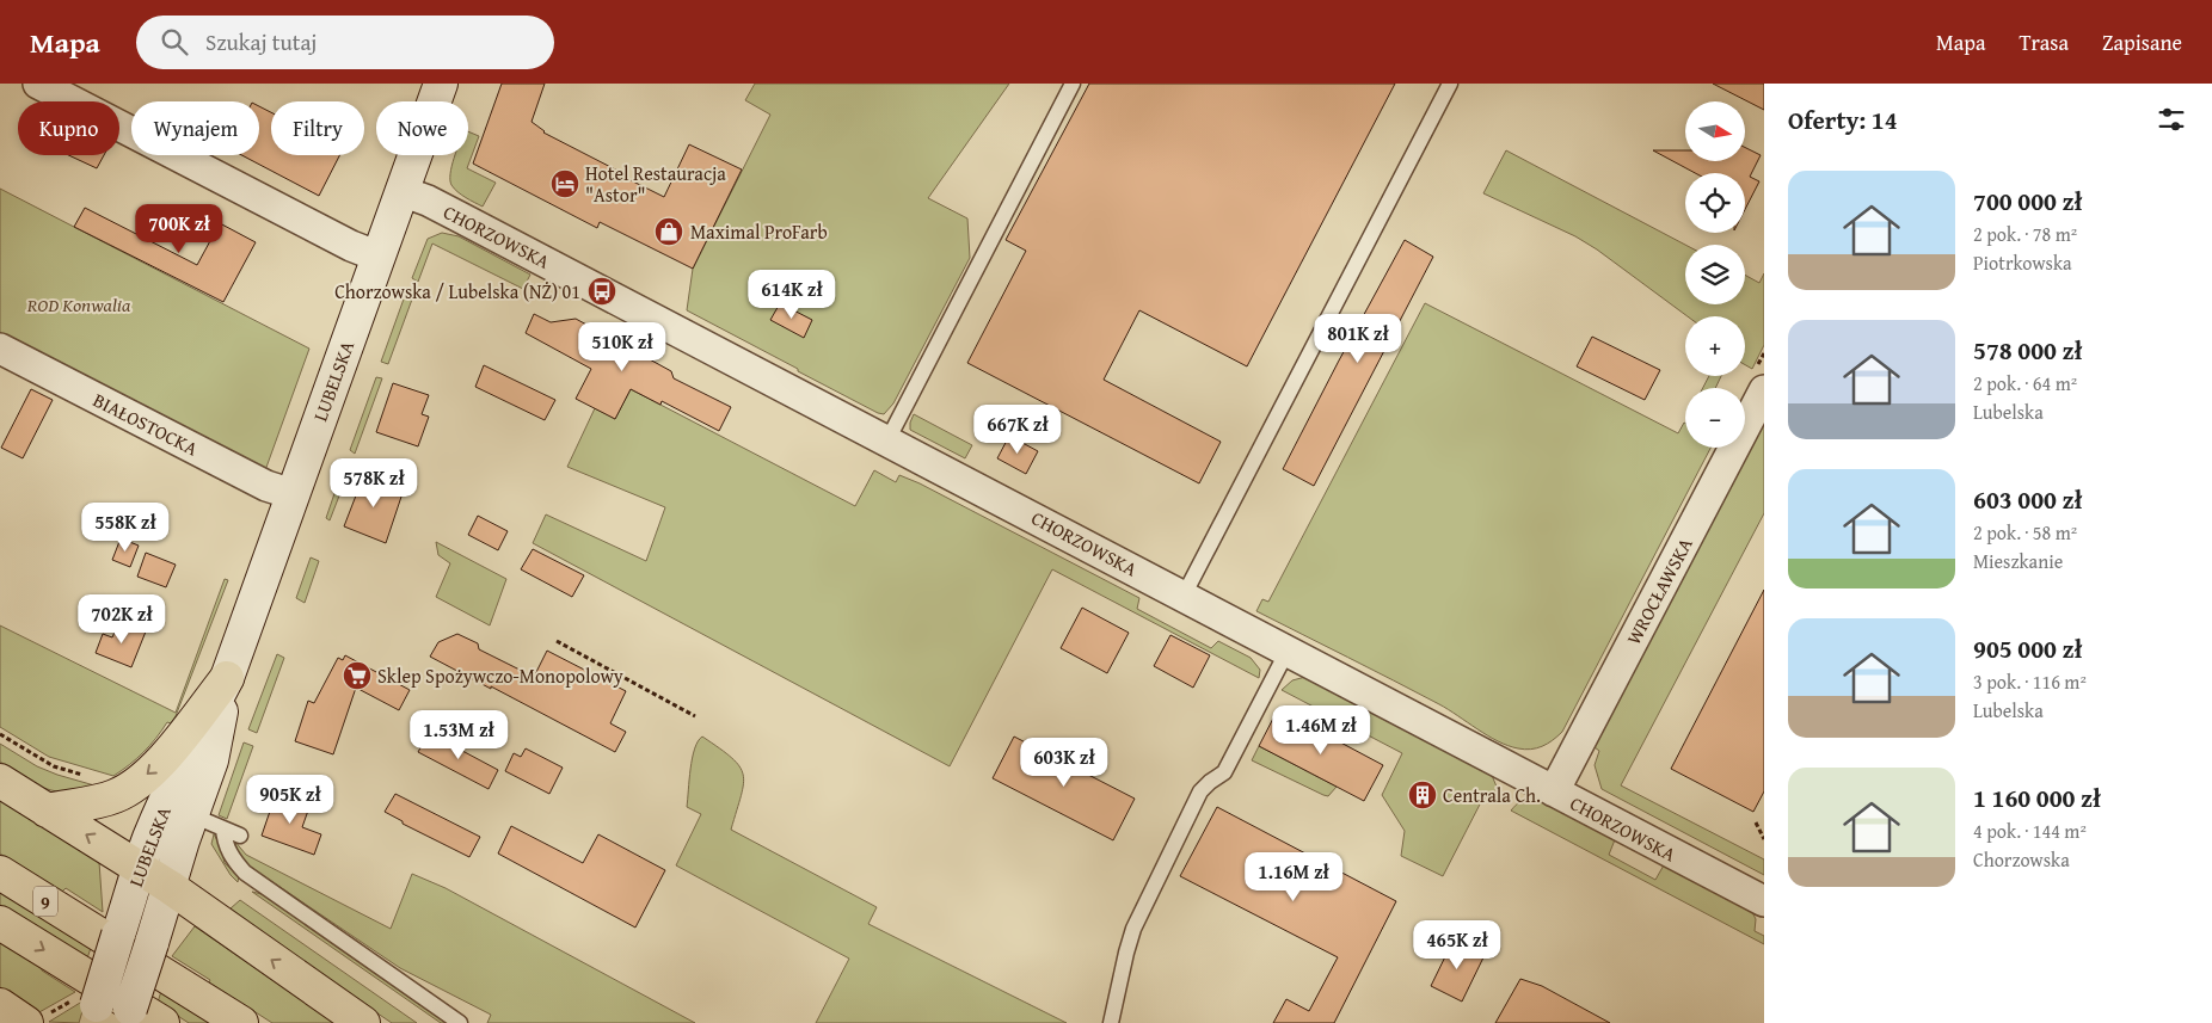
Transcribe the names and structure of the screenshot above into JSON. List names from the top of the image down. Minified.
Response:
{"streets":{"main road":["LUBELSKA","9"],"street":["CHORZOWSKA","BIAŁOSTOCKA","WROCŁAWSKA"]},"crossings":[["CHORZOWSKA","LUBELSKA"],["CHORZOWSKA","WROCŁAWSKA"],["LUBELSKA","BIAŁOSTOCKA"]],"parks":["ROD Konwalia"],"places":{"hotel":["Hotel Restauracja \"Astor\""],"shop":["Maximal ProFarb"],"bus stop":["Chorzowska / Lubelska (NŻ) 01"],"supermarket":["Sklep Spożywczo-Monopolowy"],"building":["Centrala Ch."]},"north":"right","page":{"header":"Mapa","search":"Szukaj tutaj","nav":["Mapa","Trasa","Zapisane"],"heading":"Oferty: 14","map_buttons":["+","−"],"chip":["Kupno","Wynajem","Filtry","Nowe"],"list":[{"name":"700 000 zł","note":"2 pok. · 78 m² · Piotrkowska"},{"name":"578 000 zł","note":"2 pok. · 64 m² · Lubelska"},{"name":"603 000 zł","note":"2 pok. · 58 m² · Mieszkanie"},{"name":"905 000 zł","note":"3 pok. · 116 m² · Lubelska"},{"name":"1 160 000 zł","note":"4 pok. · 144 m² · Chorzowska"}],"price":["700K zł","614K zł","801K zł","510K zł","667K zł","578K zł","558K zł","702K zł","1.46M zł","1.53M zł","603K zł","905K zł","1.16M zł","465K zł"]}}
